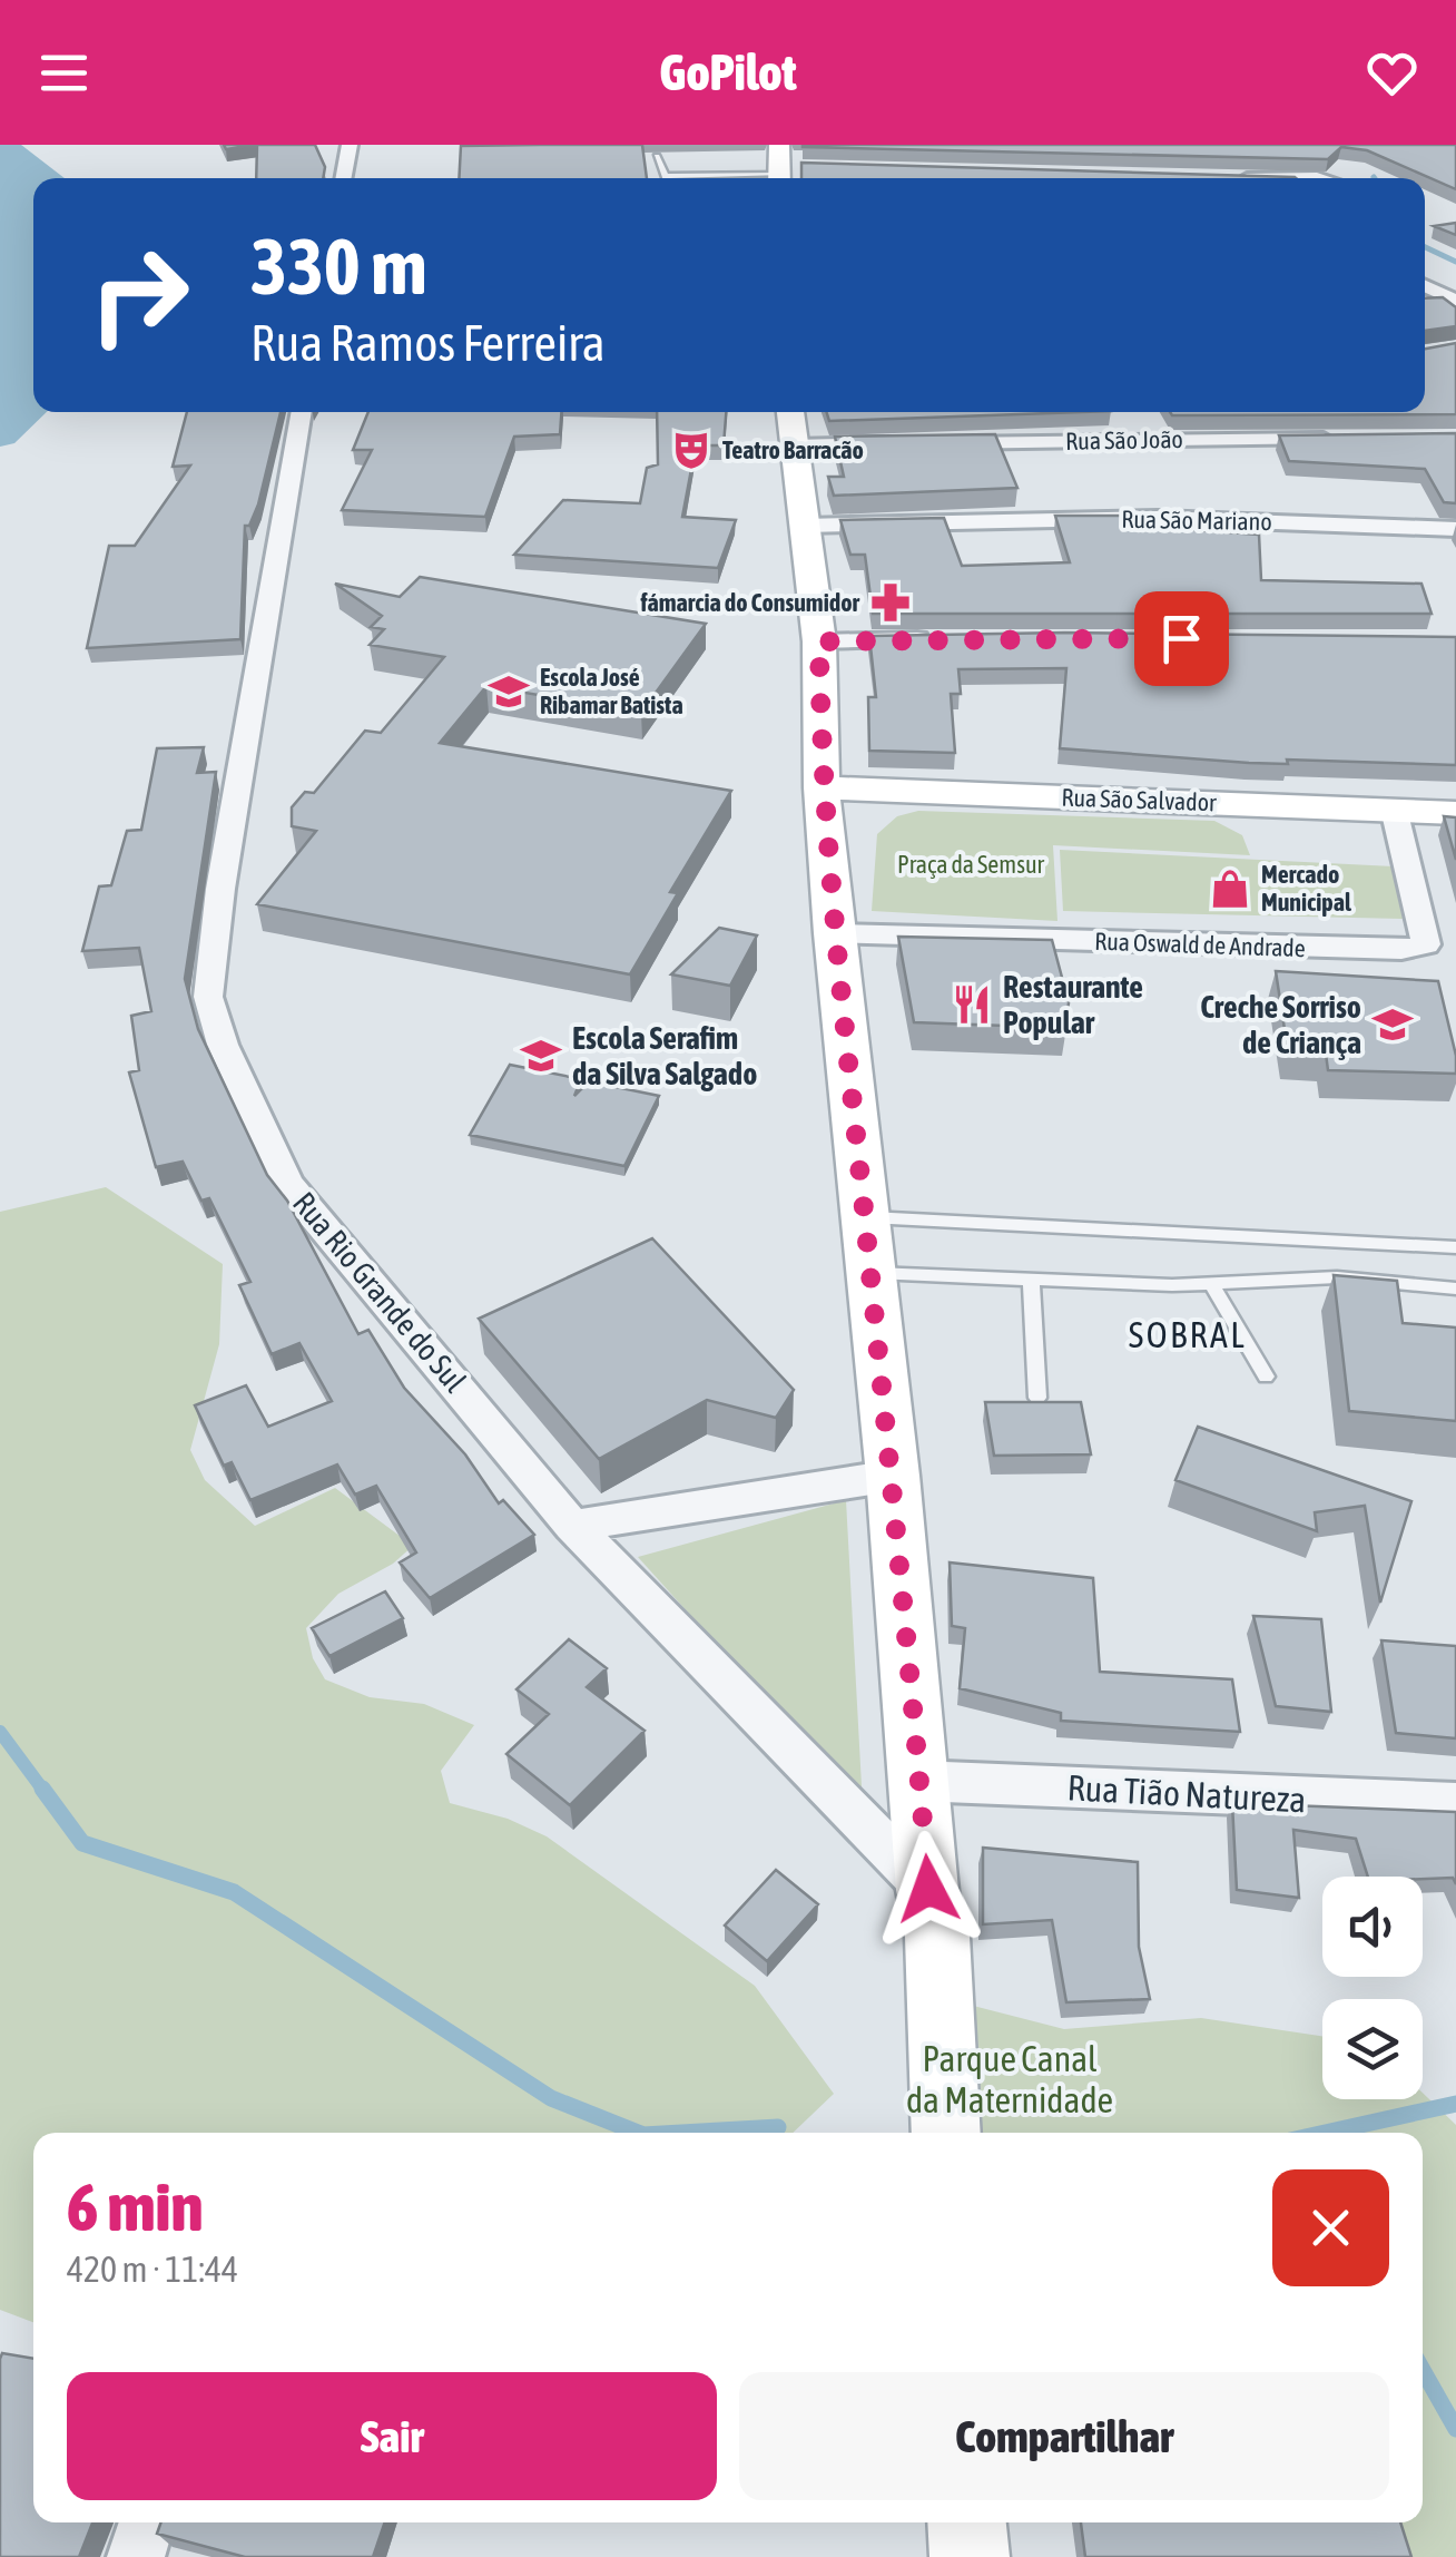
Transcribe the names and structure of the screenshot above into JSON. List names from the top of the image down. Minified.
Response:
{"streets":{"street":["Rua São João","Rua São Mariano","Rua São Salvador","Rua Oswald de Andrade","Rua Rio Grande do Sul","Rua Tião Natureza"]},"crossings":[["Rua São Salvador","Rua Oswald de Andrade"]],"districts":["SOBRAL"],"parks":["Praça da Semsur","Parque Canal da Maternidade"],"places":{"theatre":["Teatro Barracão"],"pharmacy":["fámarcia do Consumidor"],"school or university":["Escola José Ribamar Batista","Creche Sorriso de Criança","Escola Serafim da Silva Salgado"],"shop":["Mercado Municipal"],"restaurant":["Restaurante Popular"]},"page":{"header":"GoPilot","turn":["330 m","Rua Ramos Ferreira"],"heading":["6 min","420 m · 11:44"],"buttons":["Sair","Compartilhar"]}}
